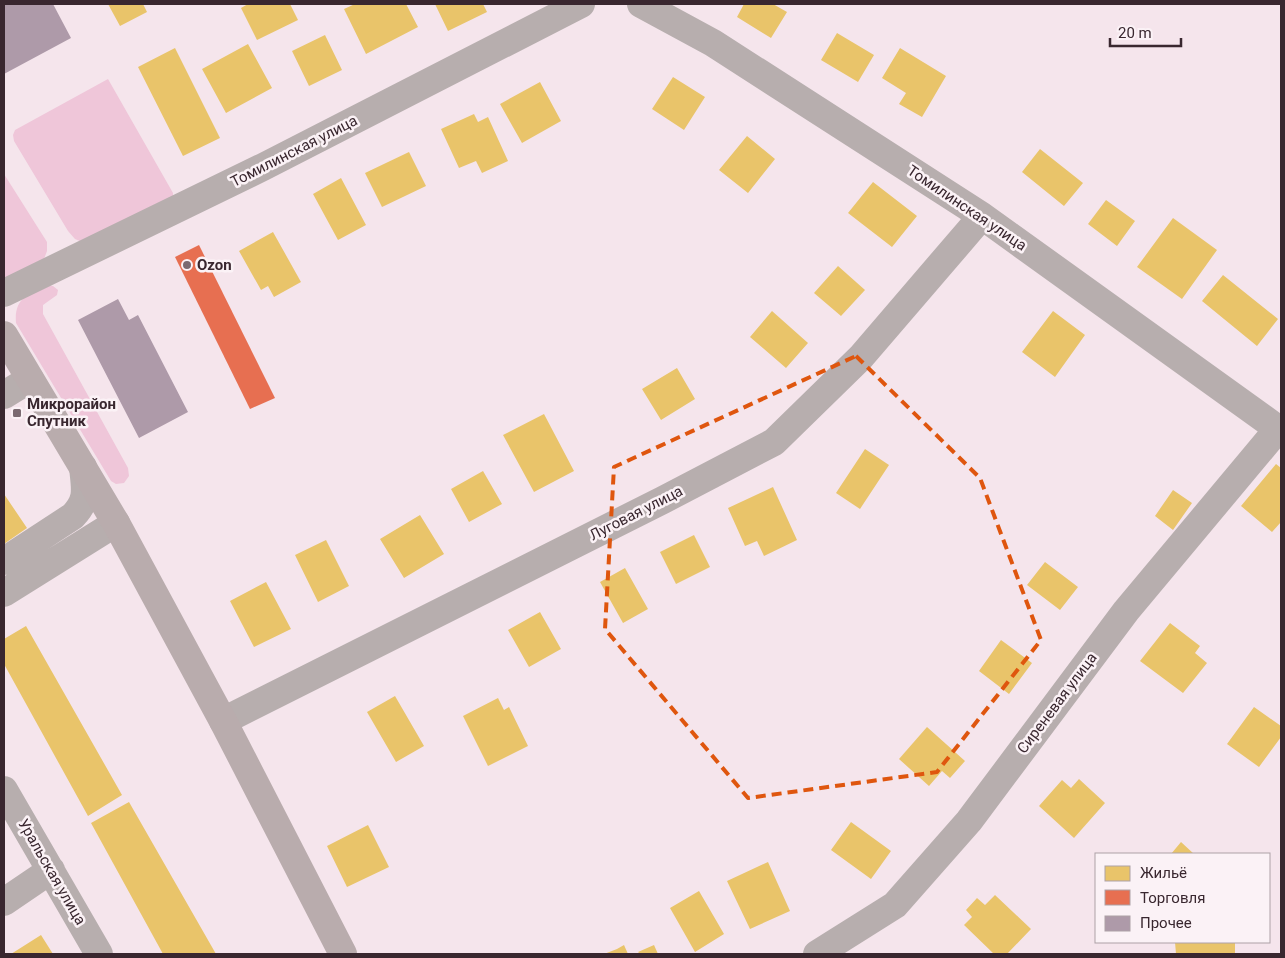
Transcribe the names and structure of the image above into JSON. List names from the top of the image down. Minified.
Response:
{"streets":{"street":["Томилинская улица","Луговая улица","Сиреневая улица","Уральская улица"]},"crossings":[["Томилинская улица","Луговая улица"],["Томилинская улица","Сиреневая улица"]],"places":{"other":["Ozon"],"transit":["Микрорайон Спутник"]},"legend":["Жильё","Торговля","Прочее"],"scale_bar":"20 m"}
